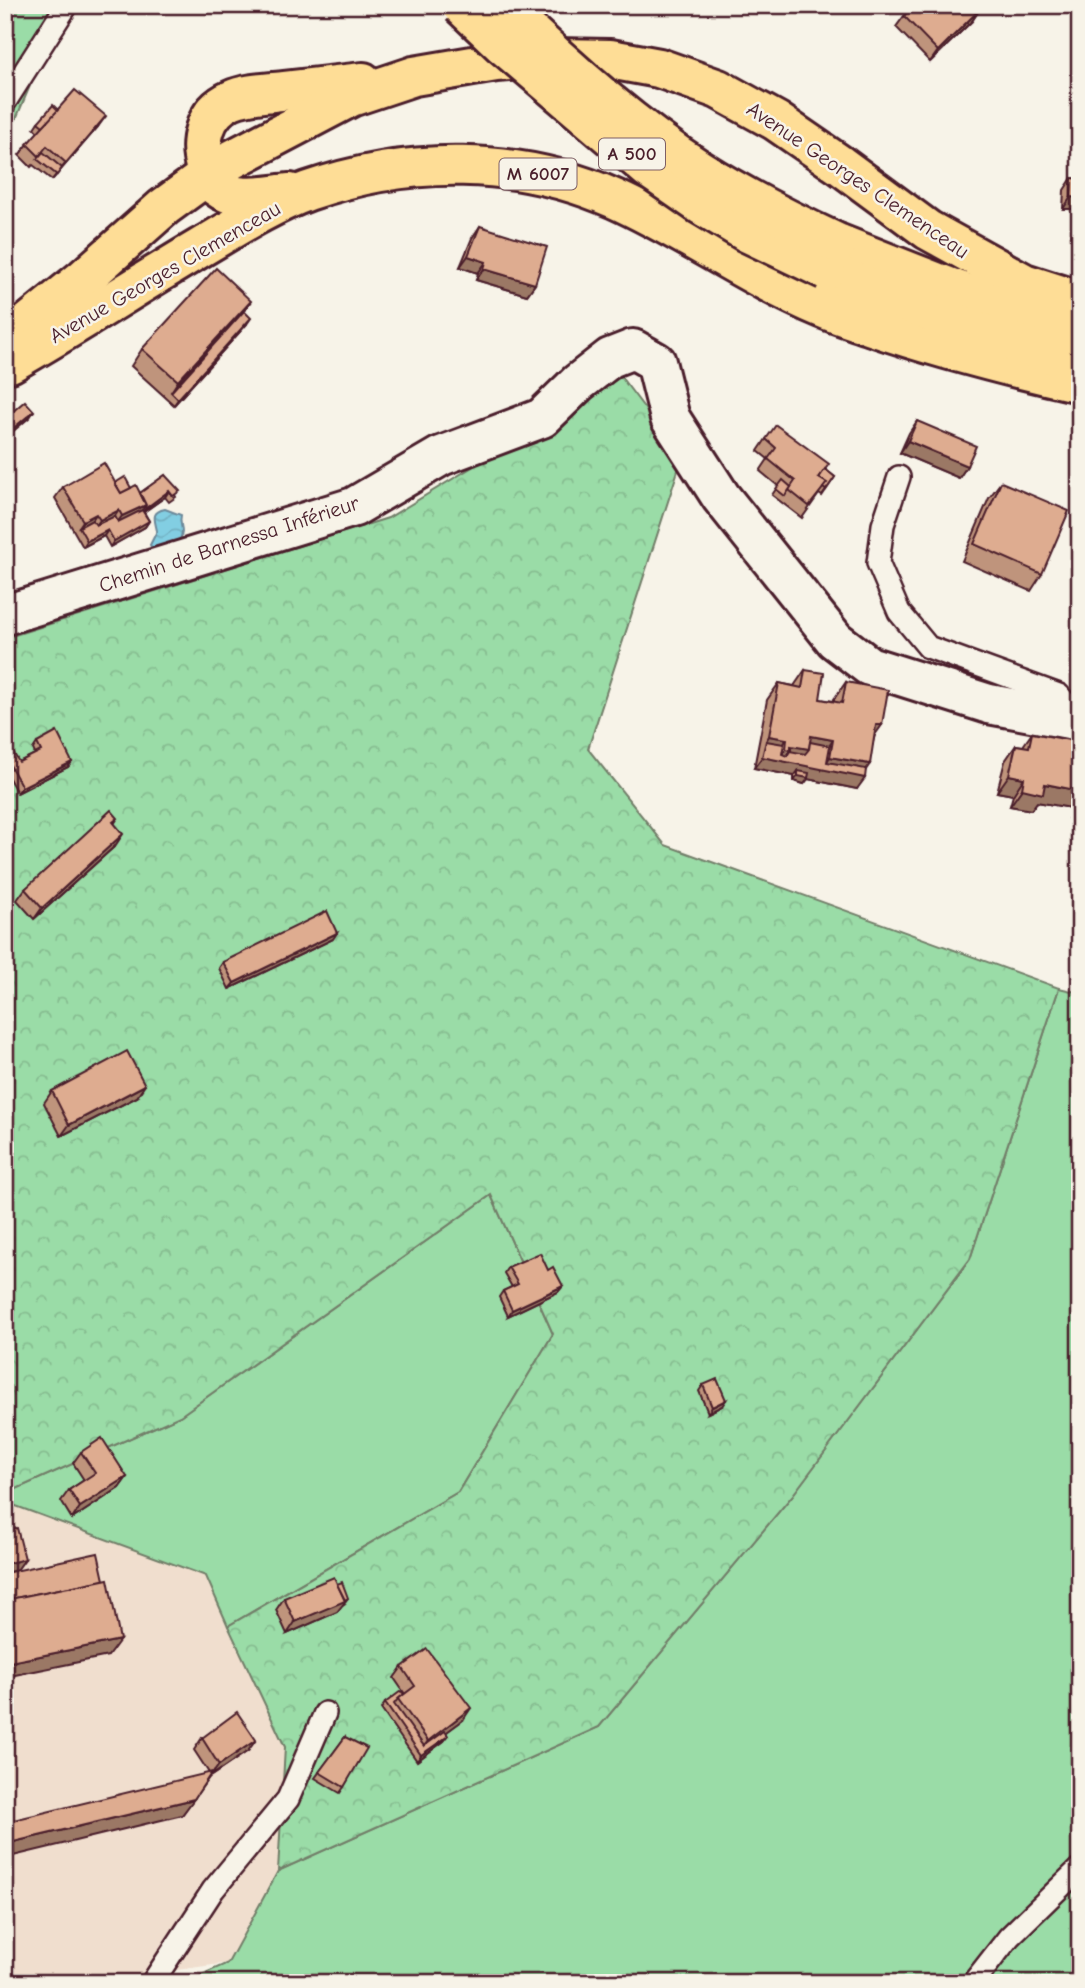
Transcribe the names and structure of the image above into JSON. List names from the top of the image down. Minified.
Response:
{"streets":{"main road":["A 500","M 6007","Avenue Georges Clemenceau"],"street":["Chemin de Barnessa Inférieur"]},"crossings":[["M 6007","Avenue Georges Clemenceau"]]}
